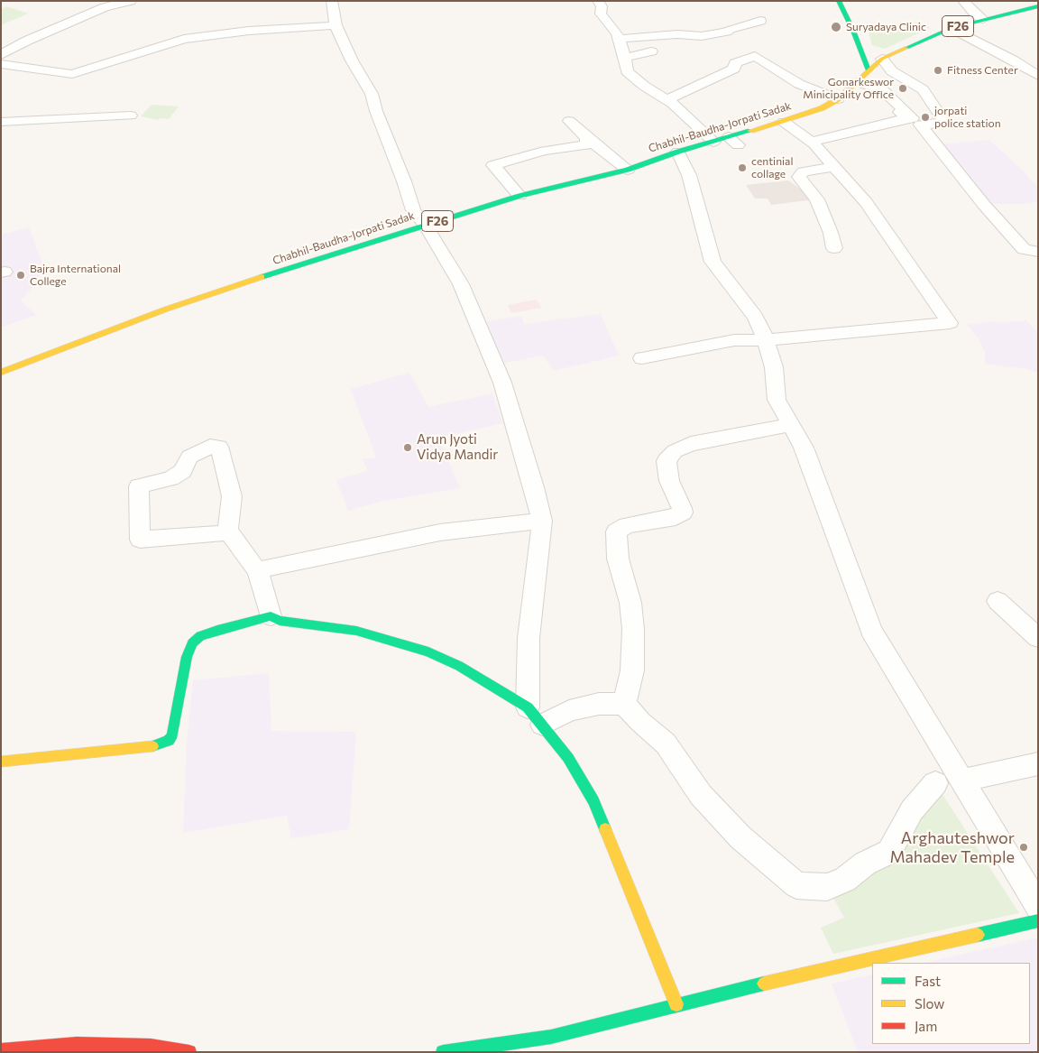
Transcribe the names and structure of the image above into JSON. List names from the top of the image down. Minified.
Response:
{"streets":{"main road":["F26","Chabhil-Baudha-Jorpati Sadak"]},"crossings":[["F26","Chabhil-Baudha-Jorpati Sadak"]],"places":["Suryadaya Clinic","Fitness Center","Gonarkeswor Minicipality Office","jorpati police station","centinial collage","Bajra International College","Arun Jyoti Vidya Mandir","Arghauteshwor Mahadev Temple"],"legend":["Fast","Slow","Jam"]}
